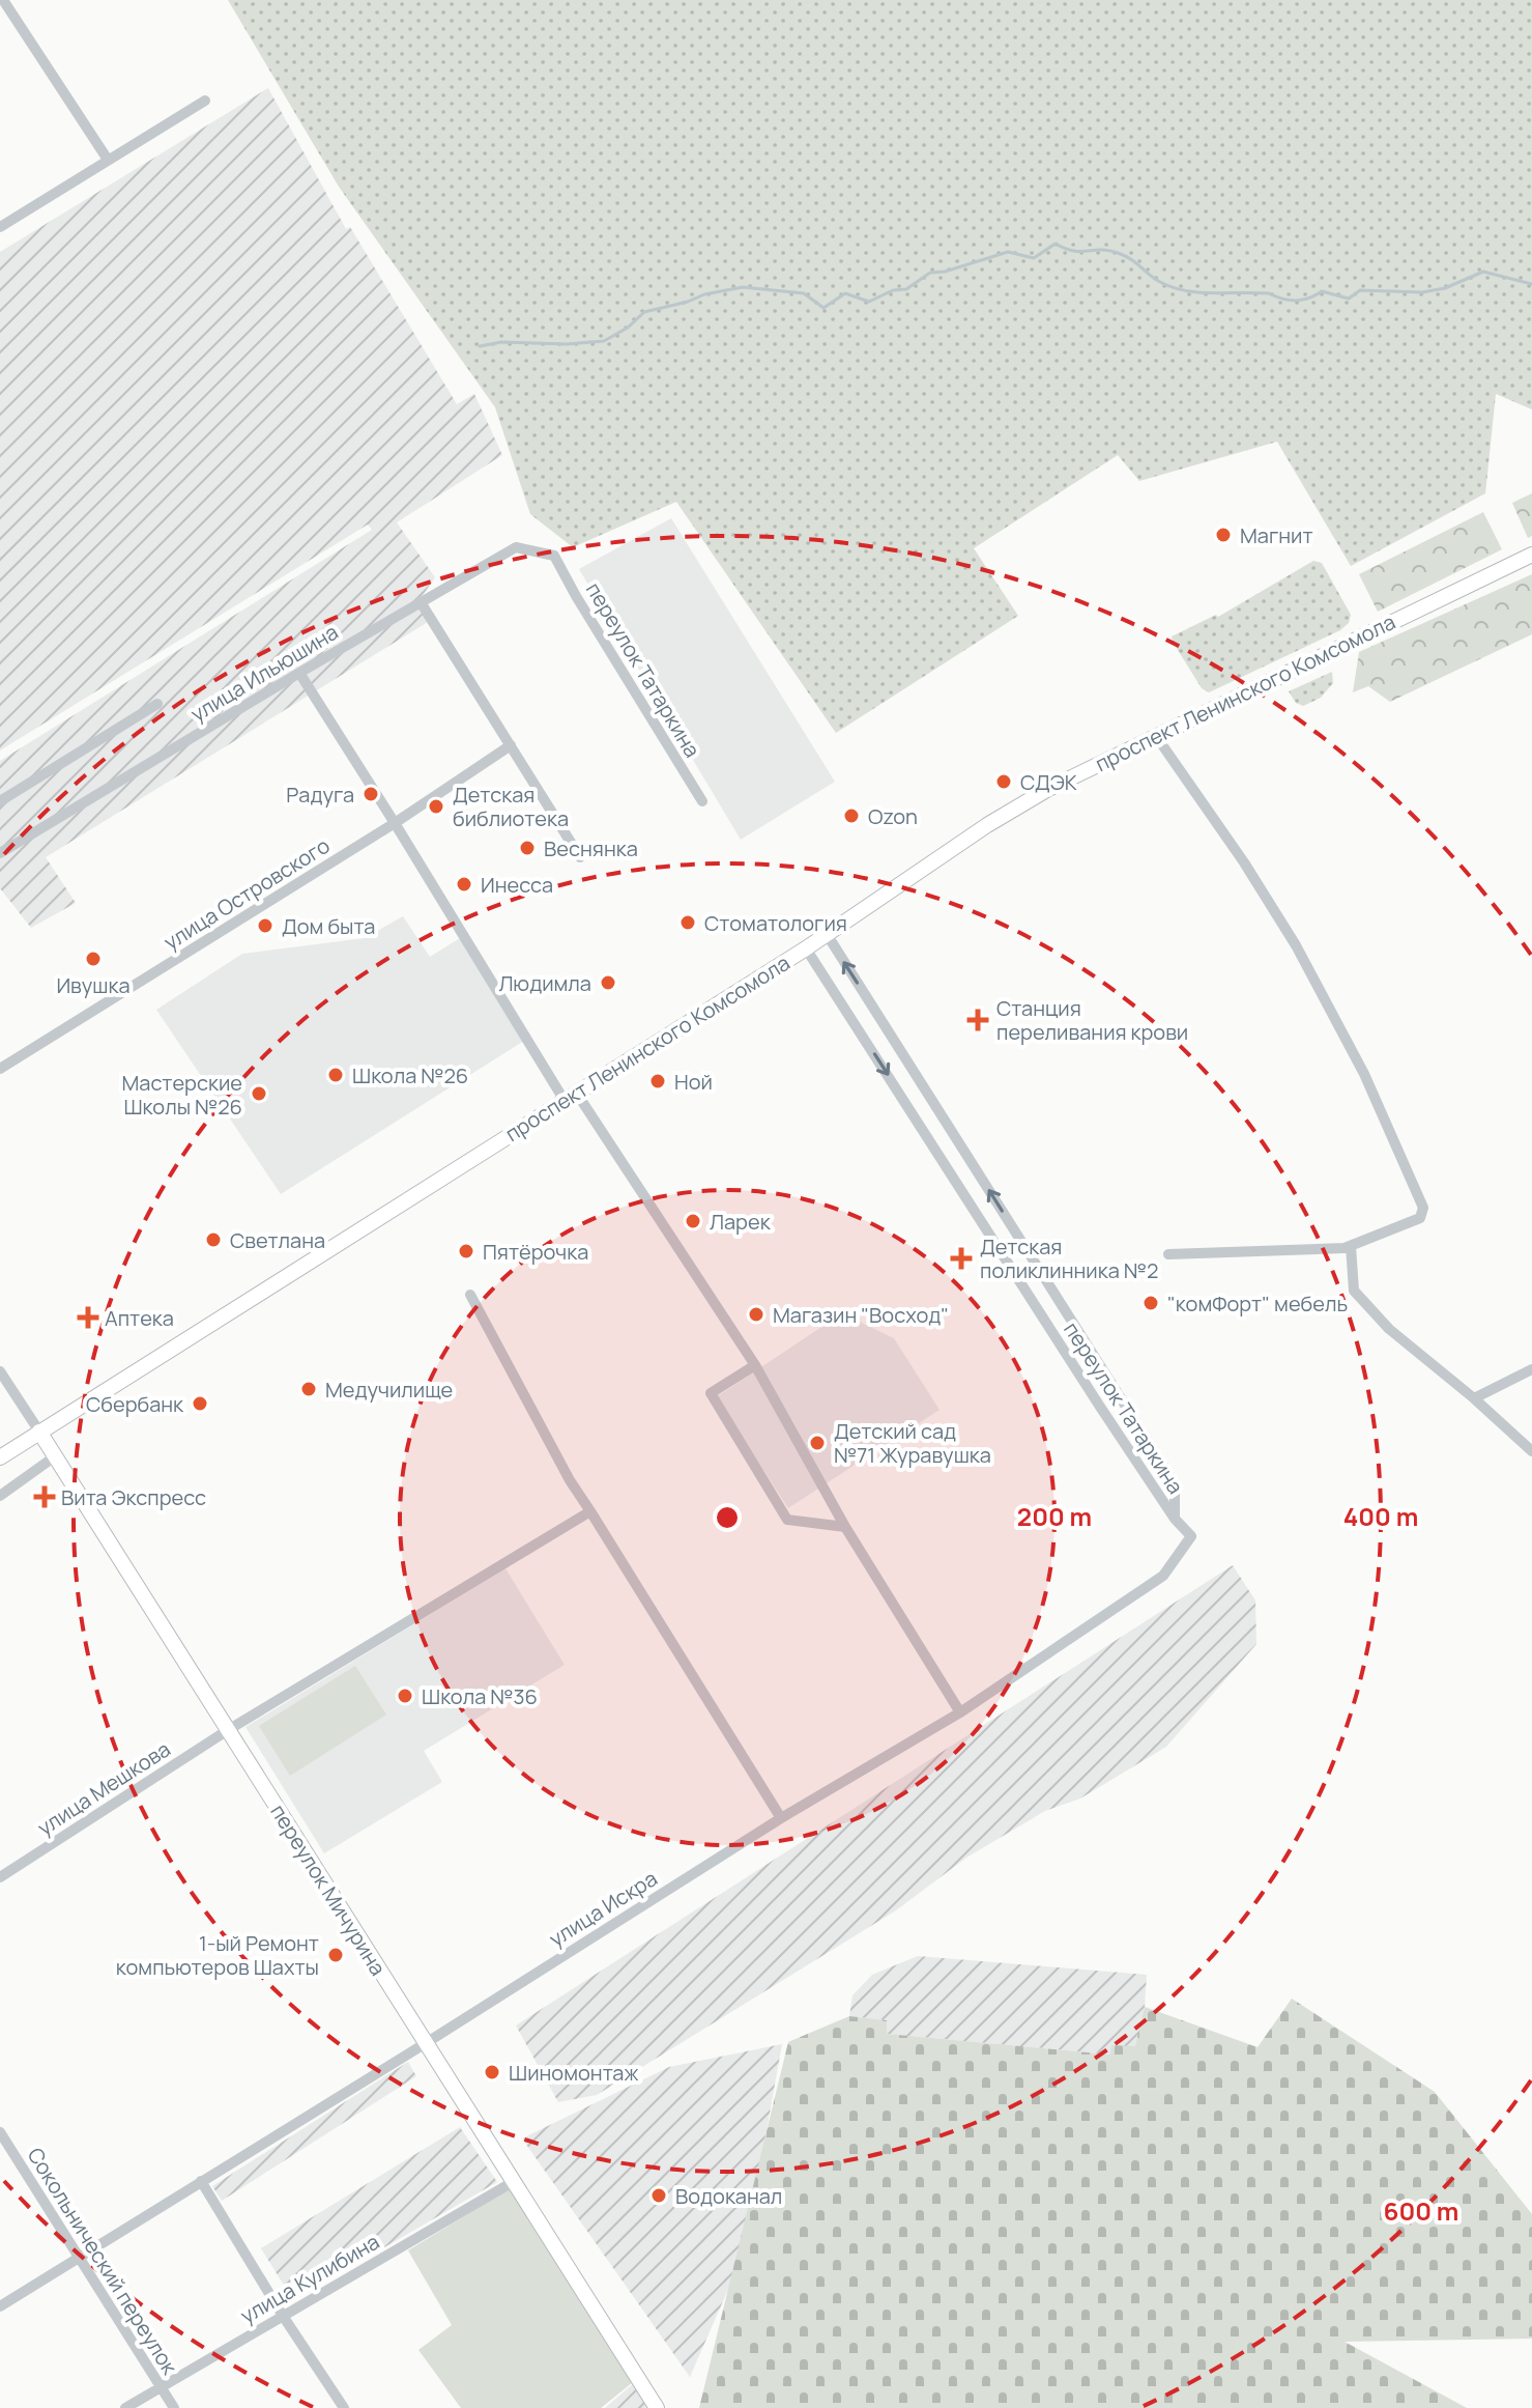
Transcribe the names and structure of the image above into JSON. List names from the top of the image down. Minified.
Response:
{"streets":{"main road":["проспект Ленинского Комсомола","переулок Мичурина"],"street":["переулок Татаркина","улица Ильюшина","улица Островского","улица Мешкова","улица Искра","Сокольнический переулок","улица Кулибина"]},"crossings":[["переулок Татаркина","улица Ильюшина"],["переулок Татаркина","проспект Ленинского Комсомола"],["переулок Татаркина","улица Искра"],["проспект Ленинского Комсомола","переулок Мичурина"],["улица Мешкова","переулок Мичурина"],["переулок Мичурина","улица Искра"],["переулок Мичурина","улица Кулибина"],["улица Искра","Сокольнический переулок"],["Сокольнический переулок","улица Кулибина"]],"places":{"other":["Магнит","СДЭК","Радуга","Детская библиотека","Ozon","Веснянка","Инесса","Стоматология","Дом быта","Ивушка","Людимла","Школа №26","Ной","Мастерские Школы №26","Ларек","Светлана","Пятёрочка","\"комФорт\" мебель","Магазин \"Восход\"","Медучилище","Сбербанк","Детский сад №71 Журавушка","Школа №36","1-ый Ремонт компьютеров Шахты","Шиномонтаж","Водоканал"],"health":["Станция переливания крови","Детская поликлинника №2","Аптека","Вита Экспресс"]},"rings":["200 m","400 m","600 m"]}
